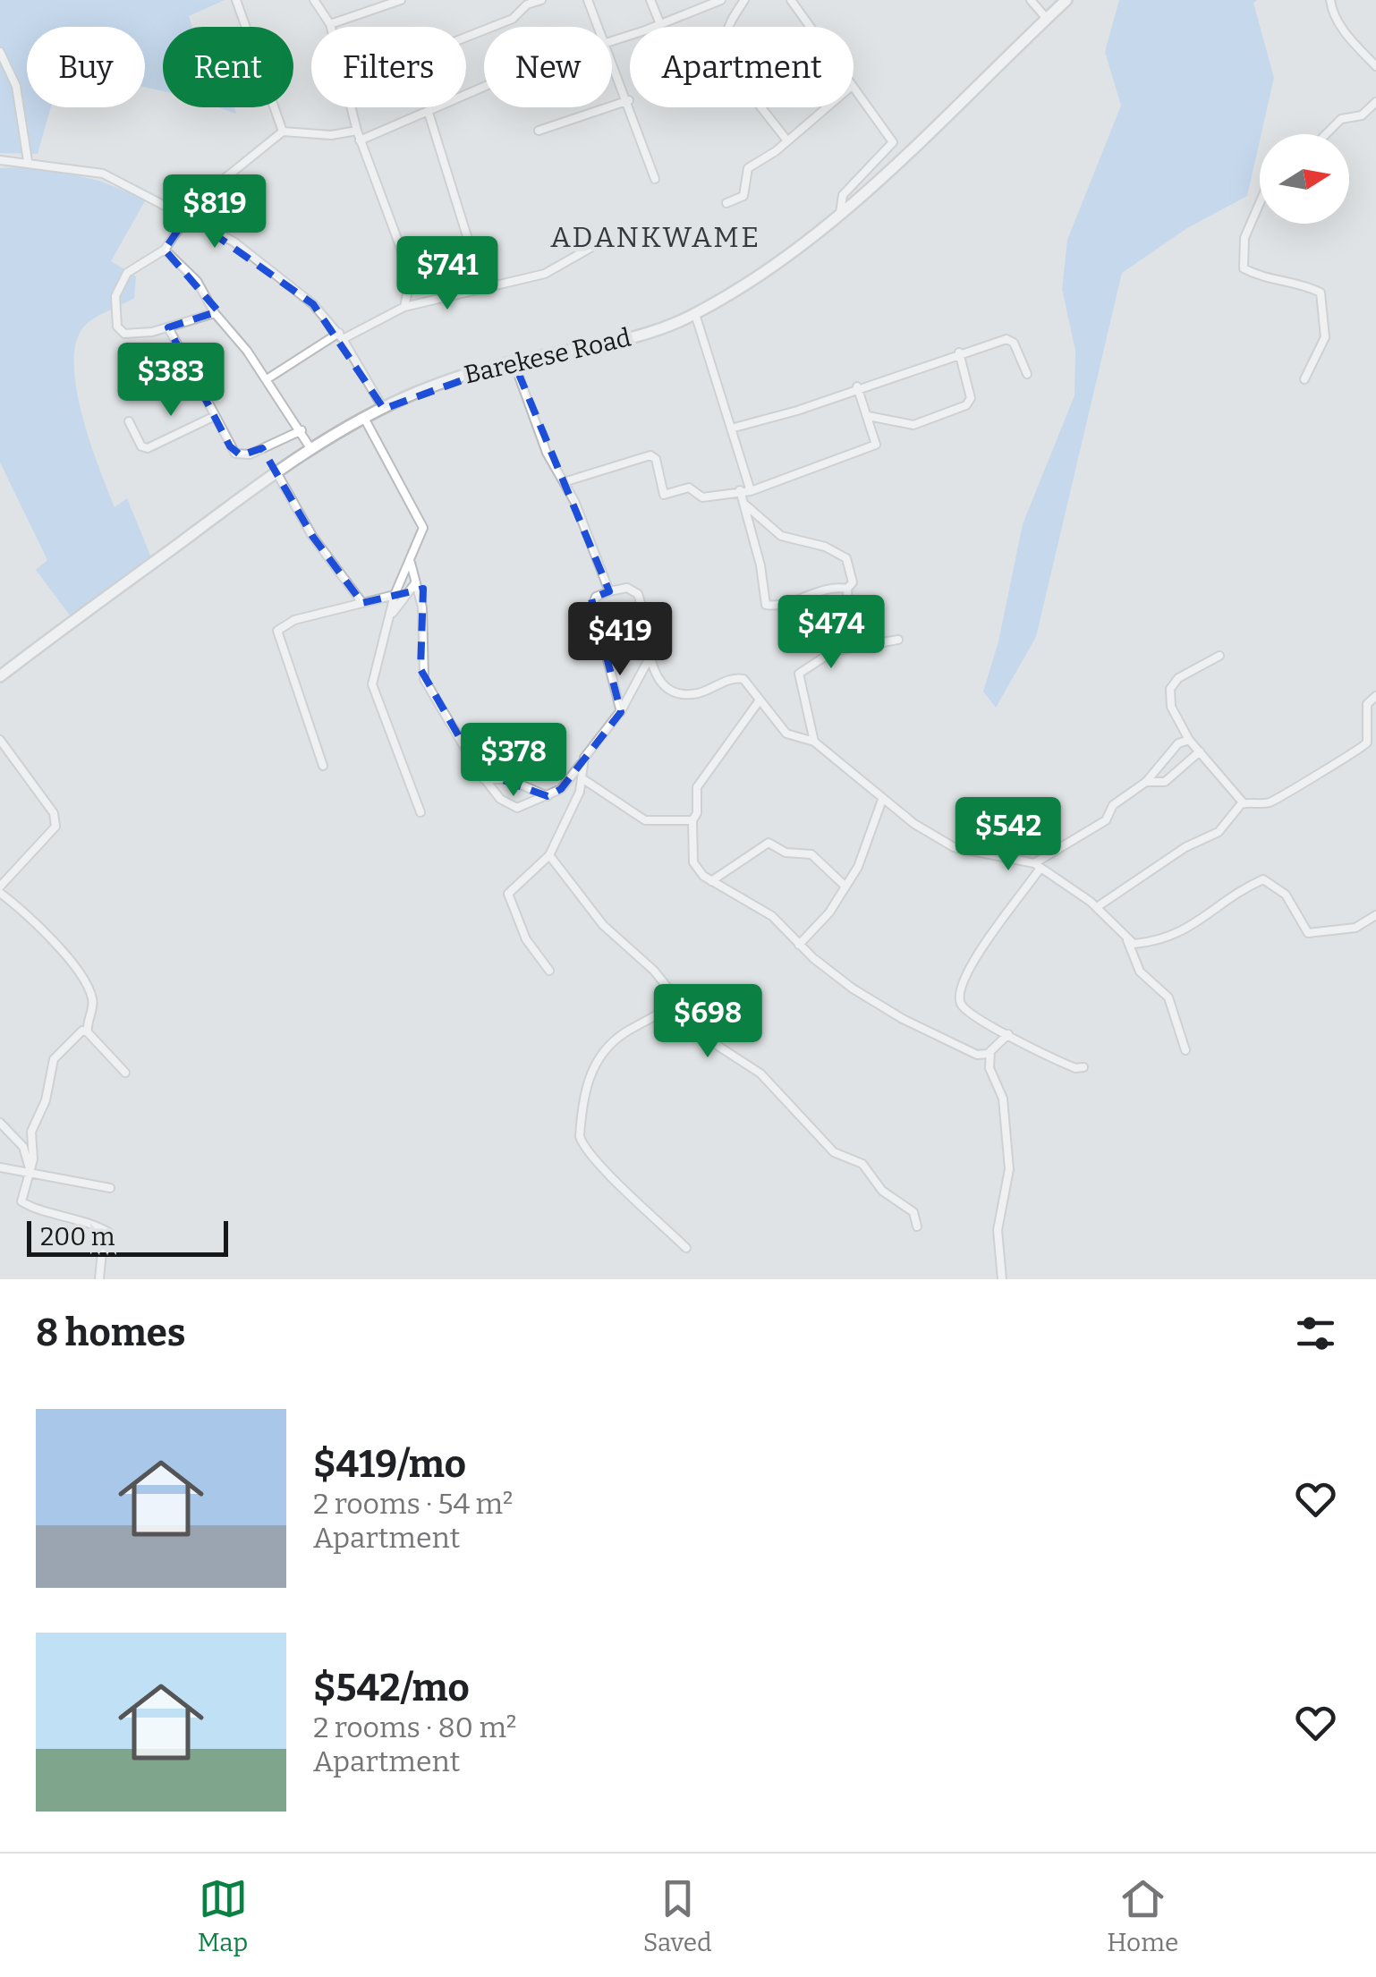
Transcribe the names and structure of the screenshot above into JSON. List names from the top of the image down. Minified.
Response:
{"streets":{"main road":["Barekese Road"]},"districts":["ADANKWAME"],"scale_bar":"200 m","north":"right","page":{"chip":["Buy","Rent","Filters","New","Apartment"],"price":["$819","$741","$383","$474","$419","$378","$542","$698"],"scale":"200 m","heading":"8 homes","list":[{"name":"$419/mo","note":"2 rooms · 54 m² · Apartment"},{"name":"$542/mo","note":"2 rooms · 80 m² · Apartment"}],"tabs":["Map","Saved","Home"]}}
